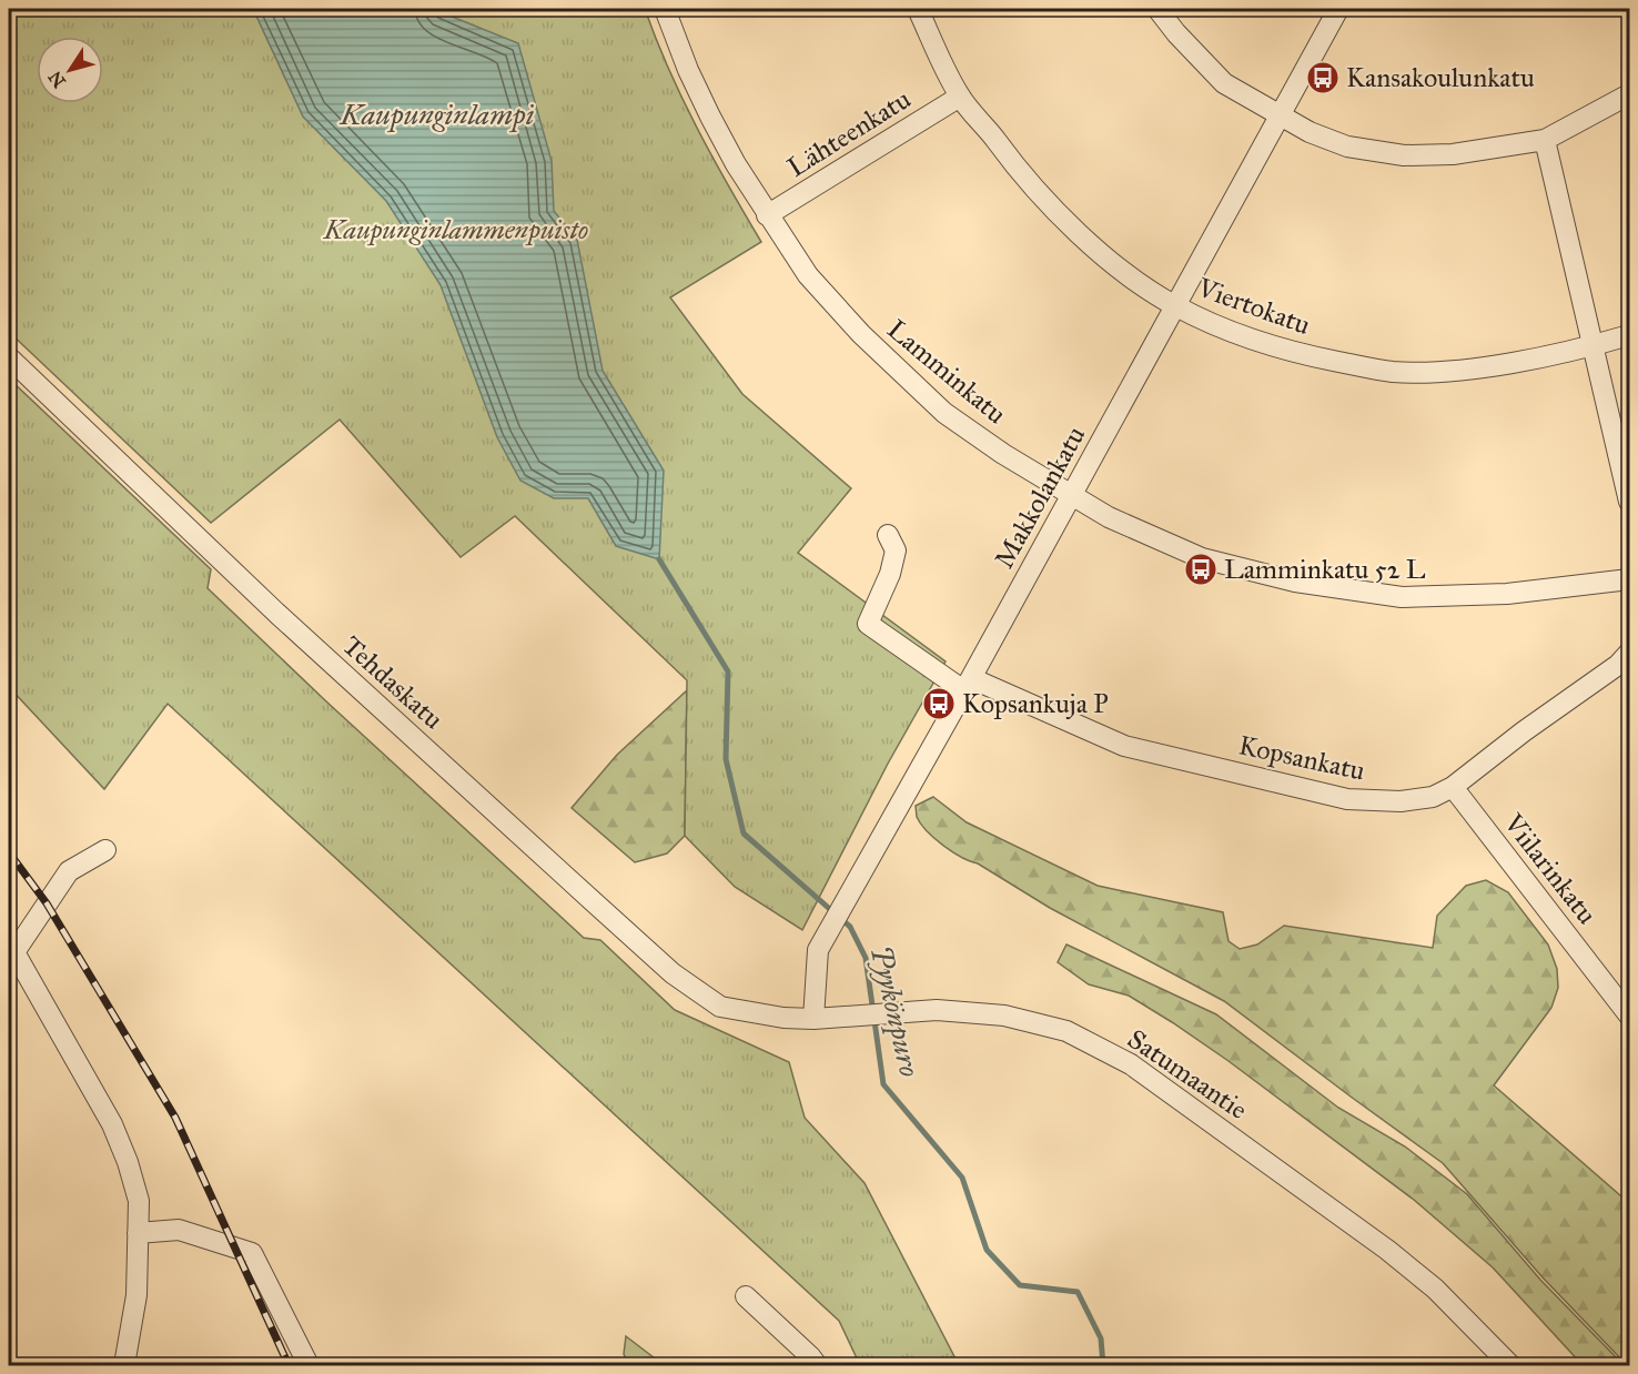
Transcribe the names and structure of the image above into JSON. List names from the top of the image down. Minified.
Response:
{"streets":{"street":["Lähteenkatu","Viertokatu","Lamminkatu","Makkolankatu","Tehdaskatu","Kopsankatu","Viilarinkatu","Satumaantie"]},"crossings":[["Lähteenkatu","Viertokatu"],["Lähteenkatu","Lamminkatu"],["Viertokatu","Makkolankatu"],["Lamminkatu","Makkolankatu"],["Makkolankatu","Kopsankatu"],["Makkolankatu","Satumaantie"],["Tehdaskatu","Satumaantie"],["Kopsankatu","Viilarinkatu"]],"water":["Kaupunginlampi","Pyykönpuro"],"parks":["Kaupunginlammenpuisto"],"places":{"bus stop":["Kansakoulunkatu","Lamminkatu 52 L","Kopsankuja P"]},"north":"bottom left"}
